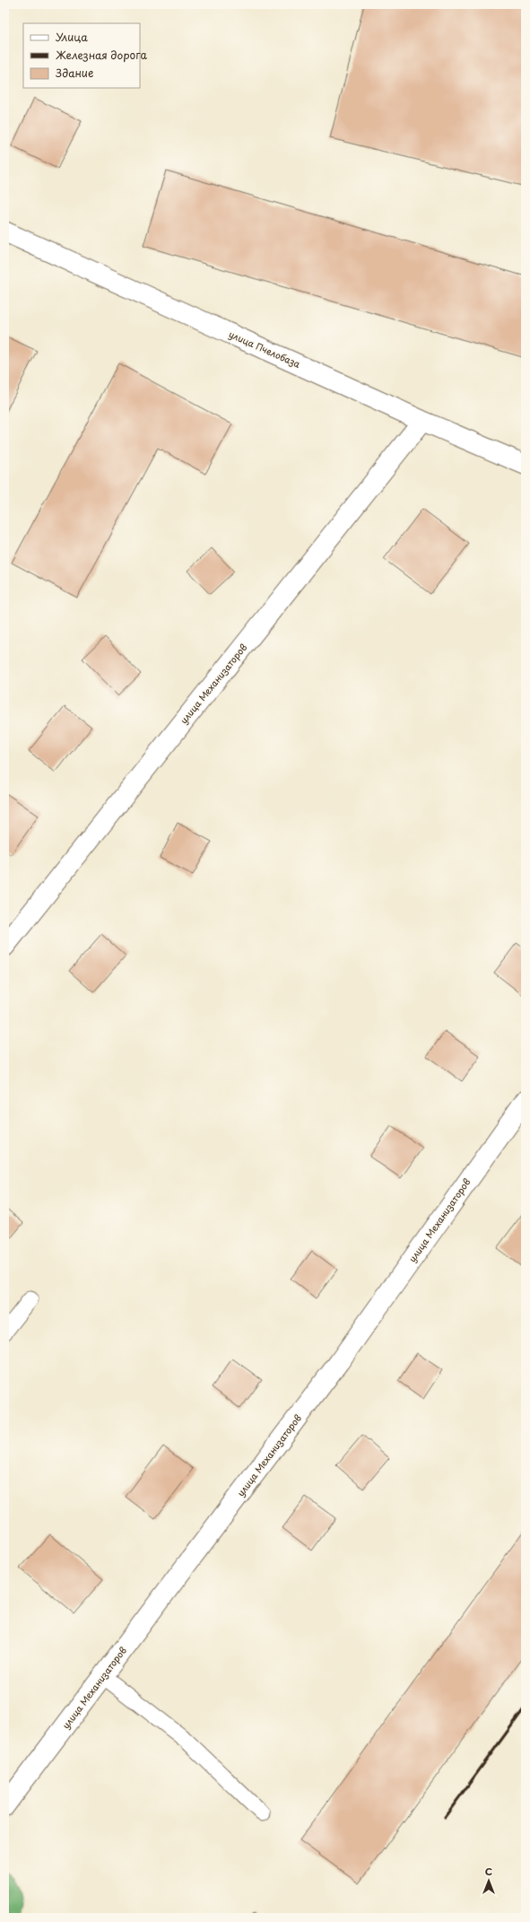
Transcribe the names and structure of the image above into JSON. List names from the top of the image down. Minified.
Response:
{"streets":{"street":["улица Пчелобаза","улица Механизаторов"]},"crossings":[["улица Пчелобаза","улица Механизаторов"]],"legend":["Улица","Железная дорога","Здание"],"north":"top"}
